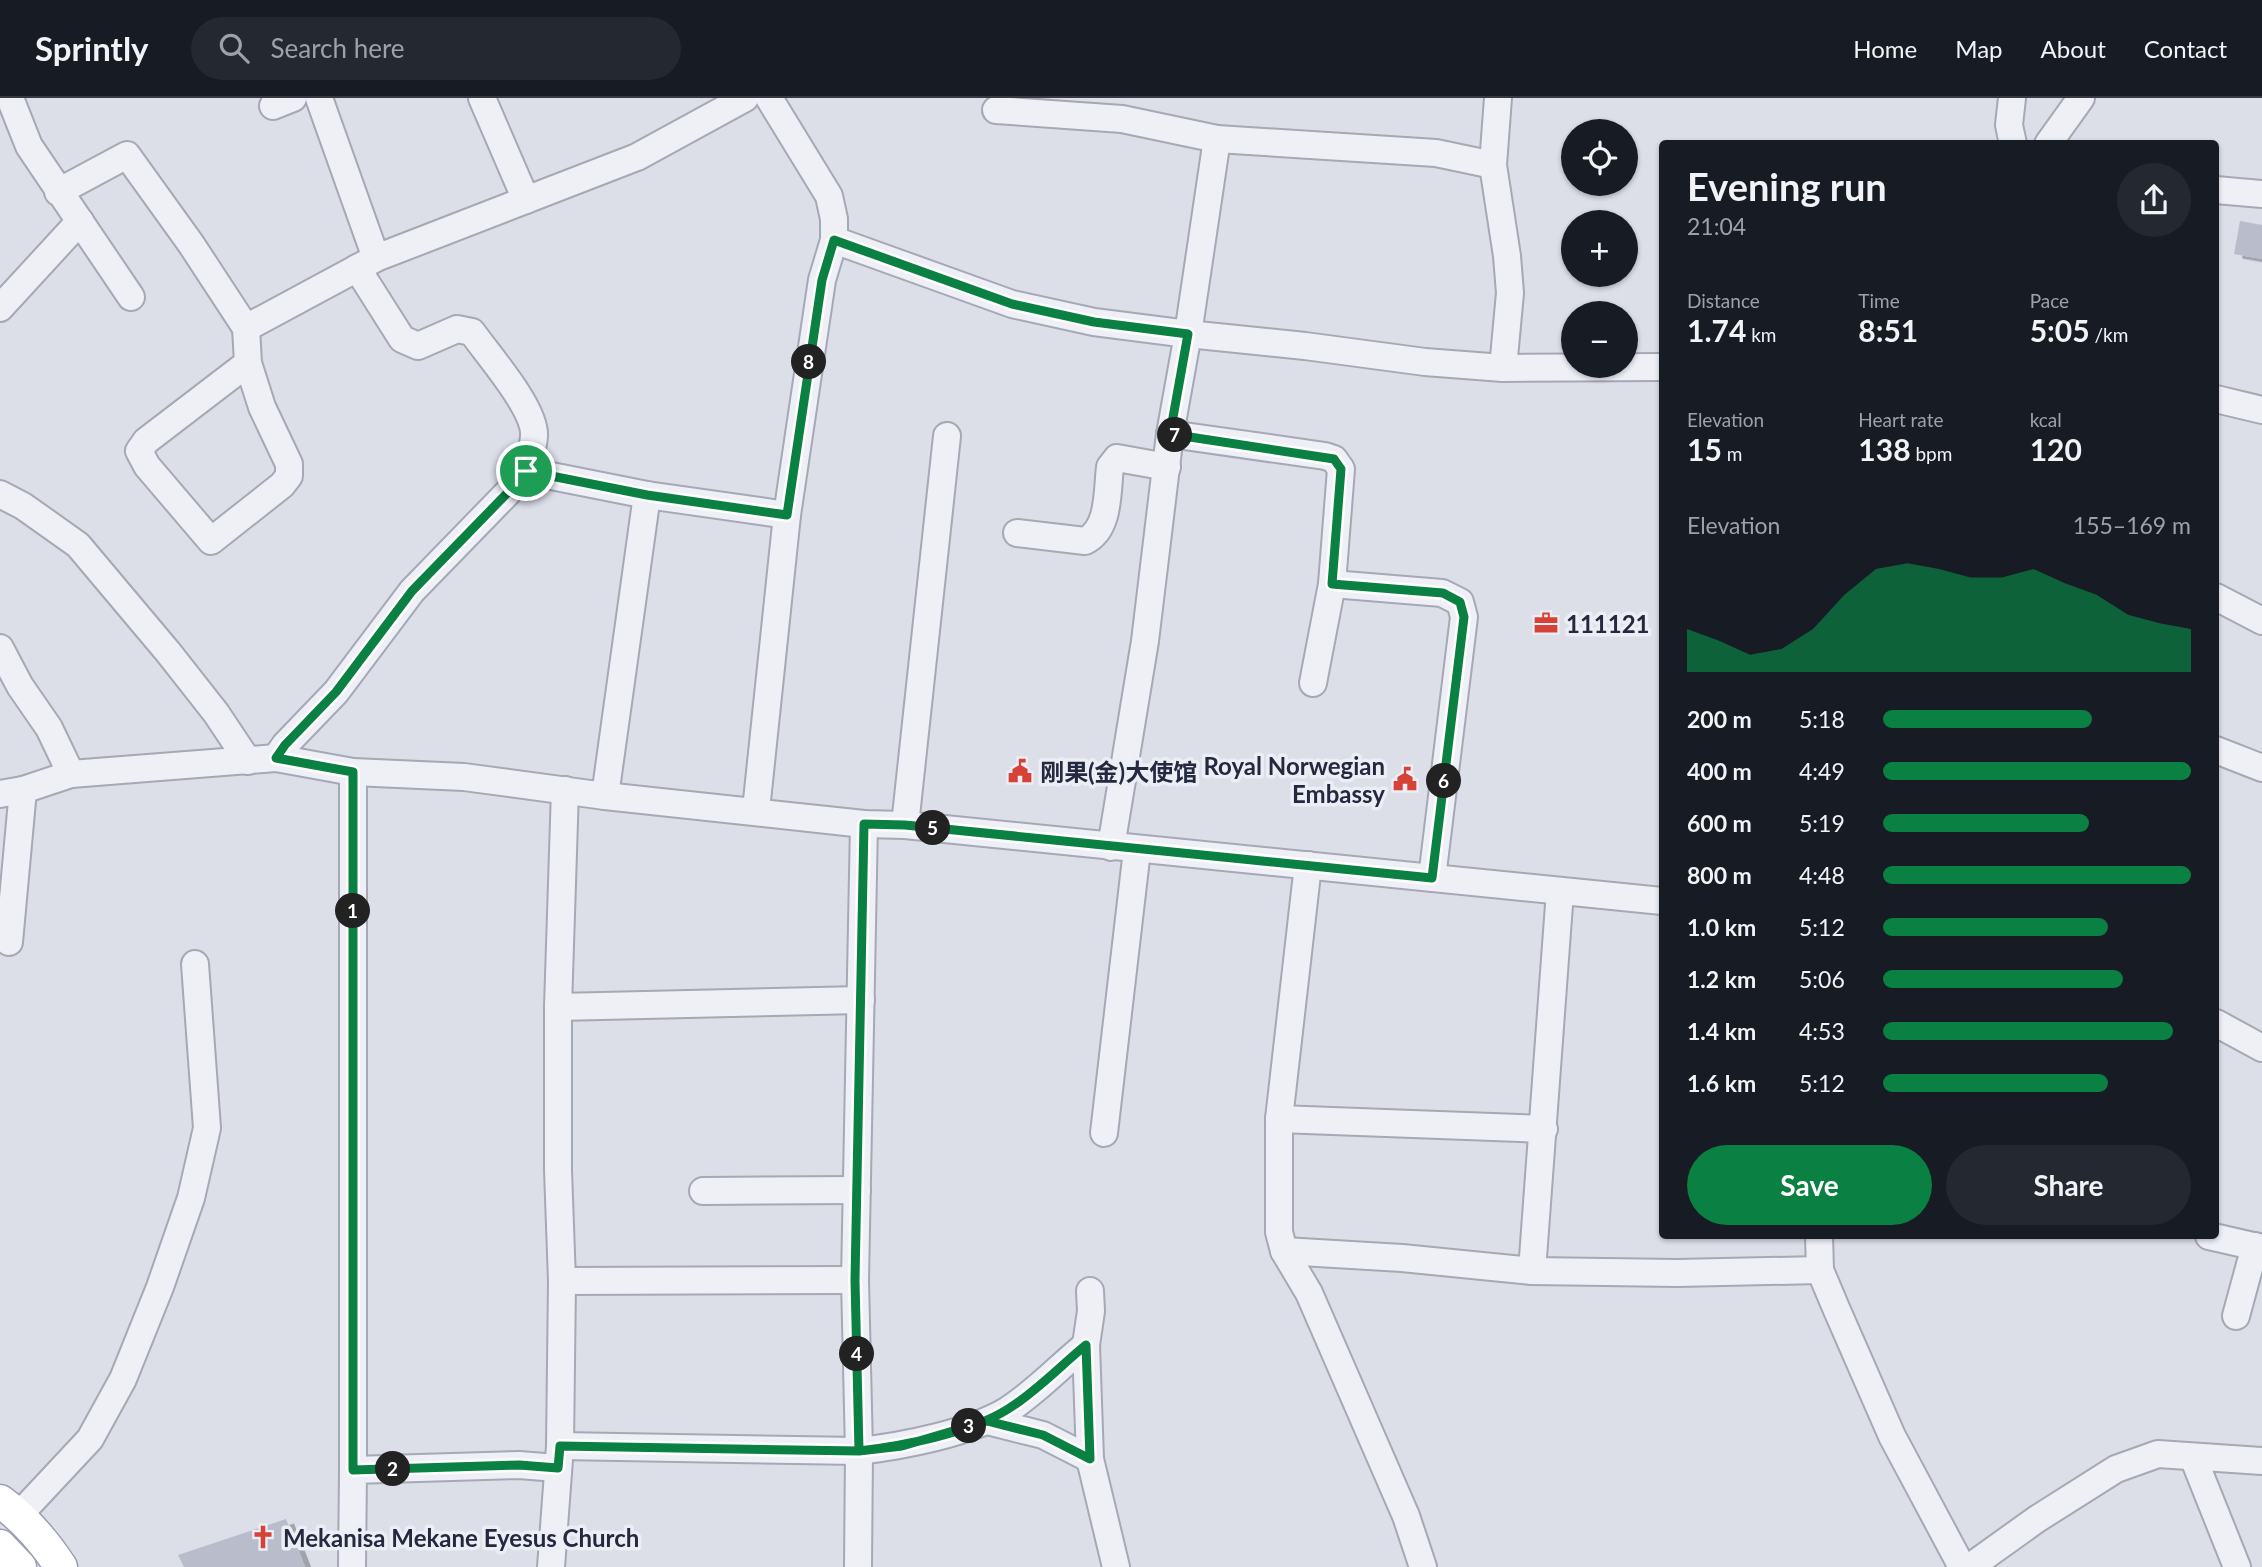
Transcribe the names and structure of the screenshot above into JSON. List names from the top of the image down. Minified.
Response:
{"places":{"office":["111121"],"public building":["刚果(金)大使馆","Royal Norwegian Embassy"],"church":["Mekanisa Mekane Eyesus Church"]},"page":{"header":"Sprintly","search":"Search here","nav":["Home","Map","About","Contact"],"map_buttons":["+","−"],"heading":["Evening run","21:04"],"stats":[["Distance","1.74 km"],["Time","8:51"],["Pace","5:05 /km"],["Elevation","15 m"],["Heart rate","138 bpm"],["kcal","120"]],"pins":["8","7","6","5","1","4","3","2"],"chart":["Elevation","155–169 m"],"list":[{"name":"200 m","note":"5:18"},{"name":"400 m","note":"4:49"},{"name":"600 m","note":"5:19"},{"name":"800 m","note":"4:48"},{"name":"1.0 km","note":"5:12"},{"name":"1.2 km","note":"5:06"},{"name":"1.4 km","note":"4:53"},{"name":"1.6 km","note":"5:12"}],"buttons":["Save","Share"]}}
